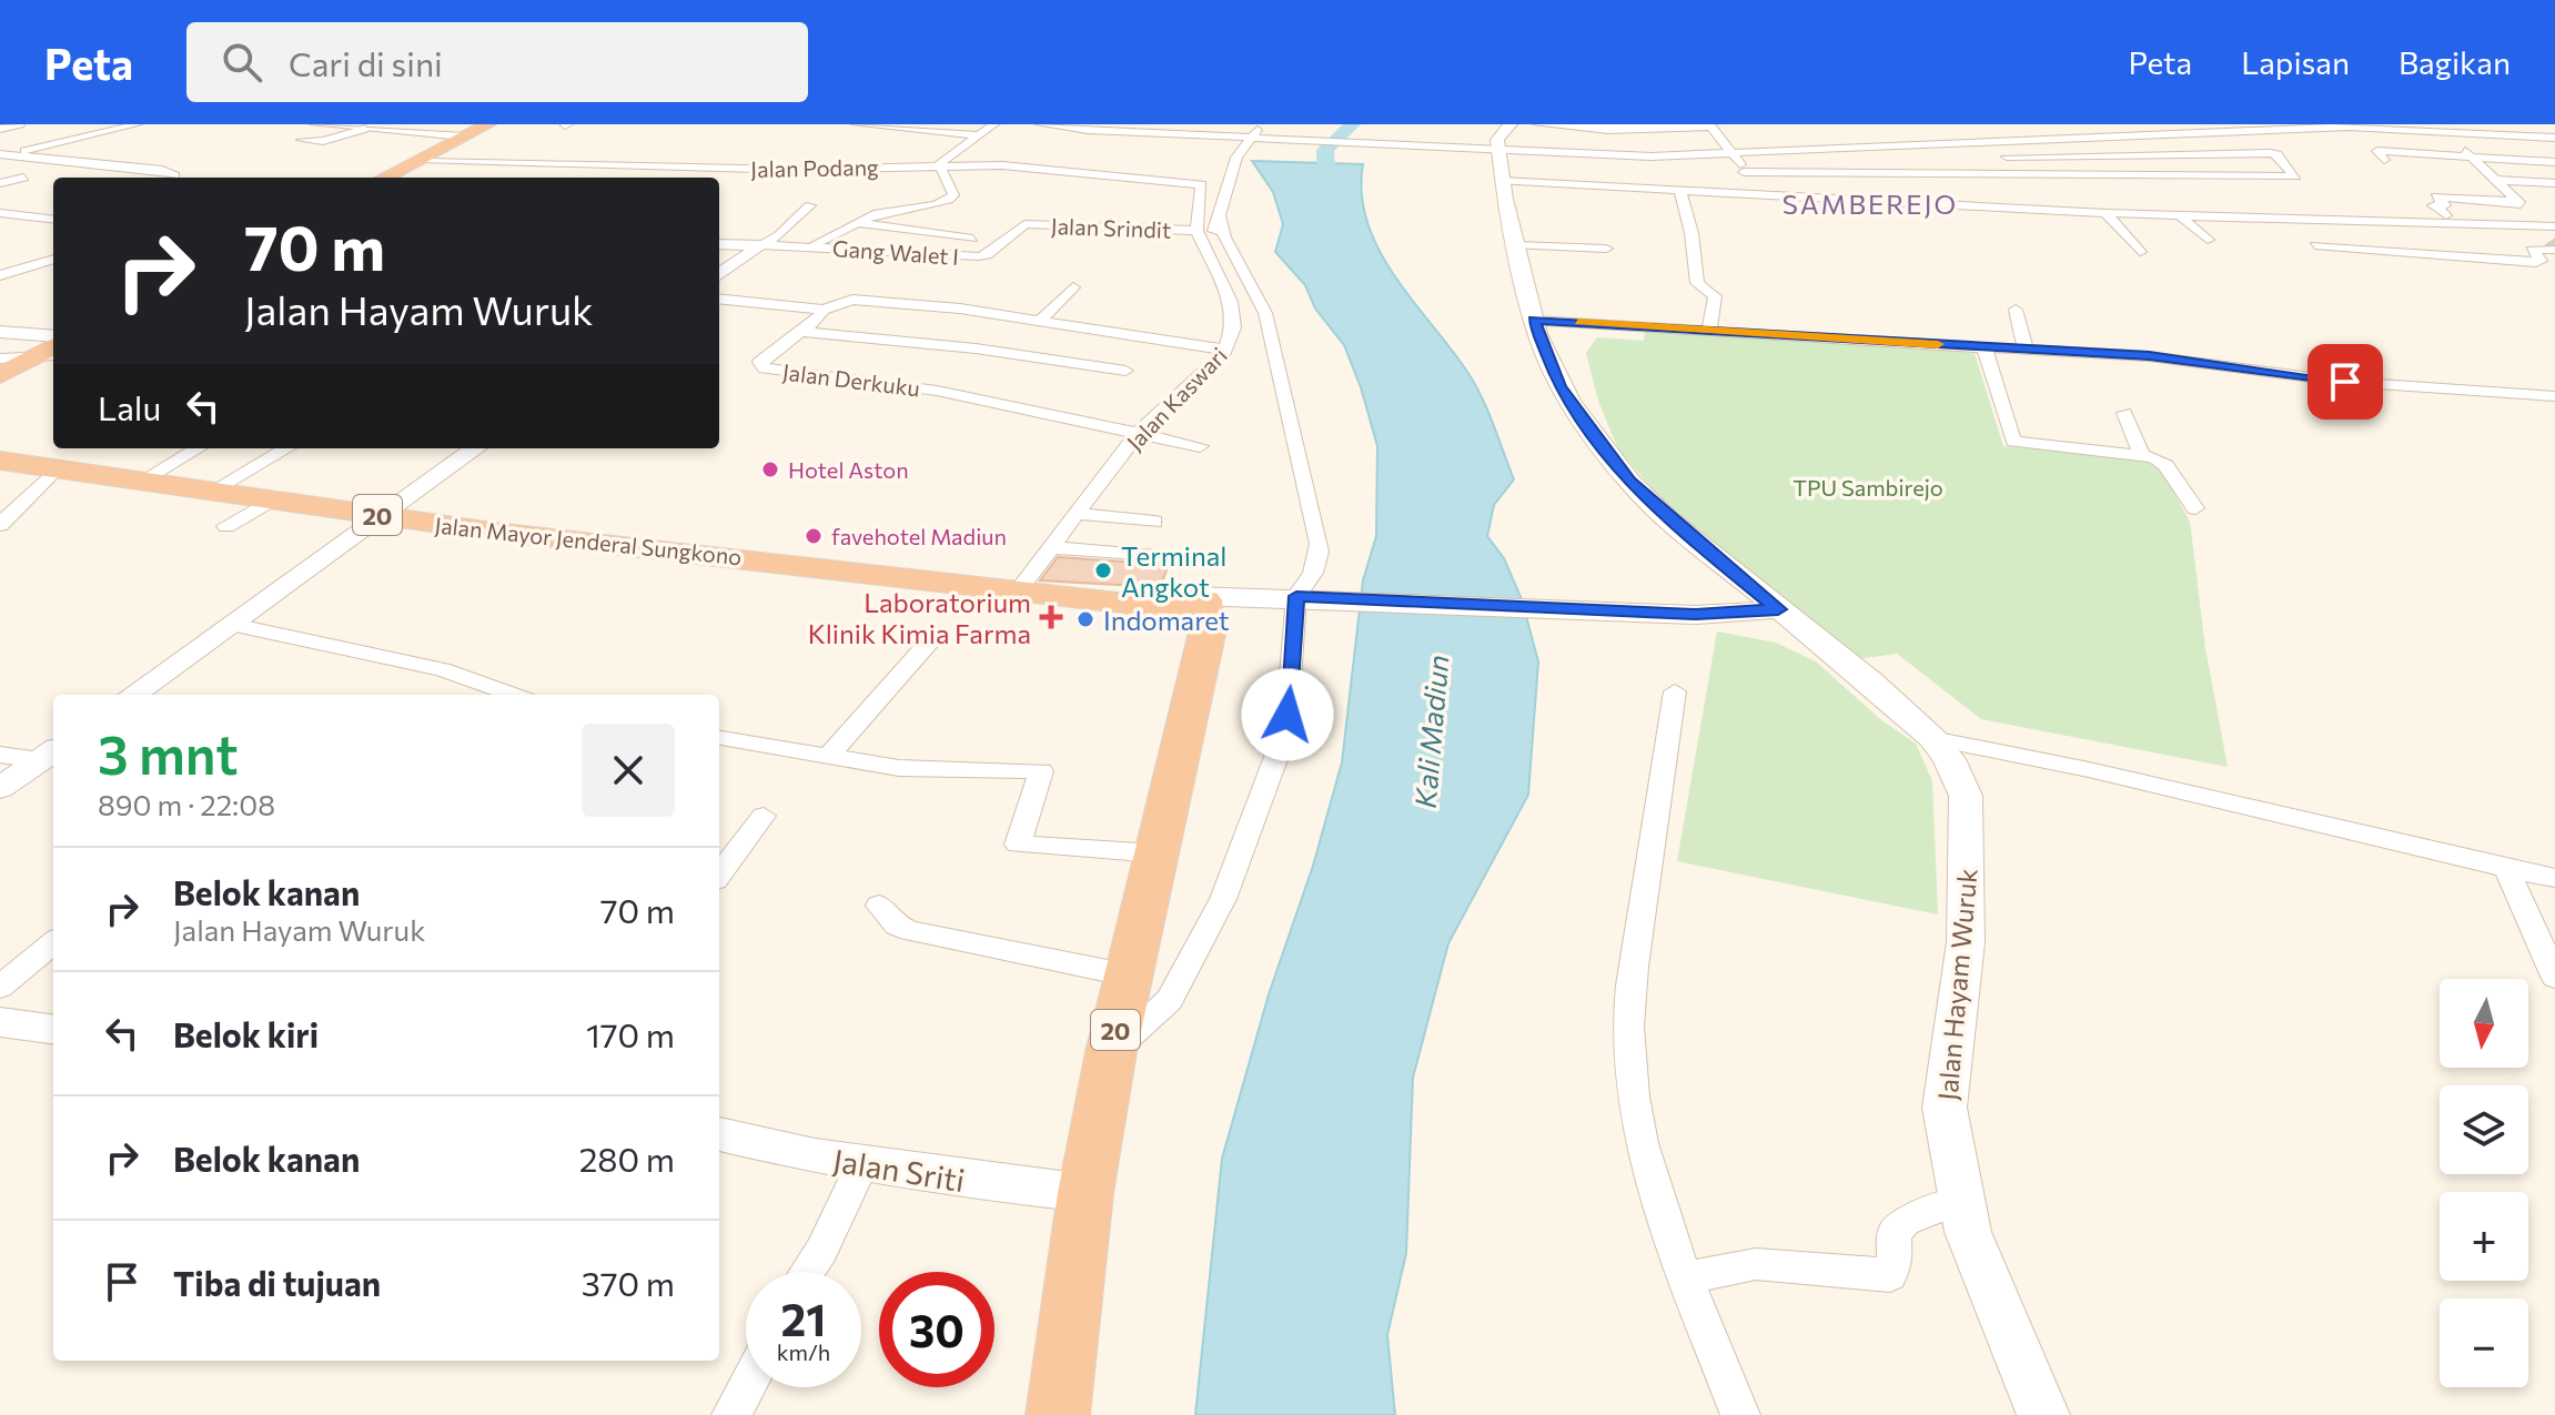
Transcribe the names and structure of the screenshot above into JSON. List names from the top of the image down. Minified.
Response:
{"streets":{"highway":["20","Jalan Mayor Jenderal Sungkono"],"main road":["Jalan Hayam Wuruk"],"street":["Jalan Podang","Jalan Srindit","Gang Walet I","Jalan Derkuku","Jalan Kaswari","Jalan Sriti"]},"crossings":[["Jalan Podang","Jalan Srindit"],["Jalan Podang","Jalan Kaswari"],["Jalan Srindit","Gang Walet I"],["Jalan Srindit","Jalan Kaswari"],["Jalan Derkuku","Jalan Kaswari"],["Jalan Kaswari","Jalan Mayor Jenderal Sungkono"],["20","Jalan Mayor Jenderal Sungkono"],["20","Jalan Sriti"]],"districts":["SAMBEREJO"],"water":["Kali Madiun"],"parks":["TPU Sambirejo"],"places":{"other":["Hotel Aston","favehotel Madiun","Terminal Angkot","Indomaret"],"health":["Laboratorium Klinik Kimia Farma"]},"north":"bottom","page":{"header":"Peta","search":"Cari di sini","nav":["Peta","Lapisan","Bagikan"],"turn":["70 m","Jalan Hayam Wuruk"],"then":"Lalu","heading":["3 mnt","890 m · 22:08"],"list":[{"name":"Belok kanan","note":"Jalan Hayam Wuruk","value":"70 m"},{"name":"Belok kiri","value":"170 m"},{"name":"Belok kanan","value":"280 m"},{"name":"Tiba di tujuan","value":"370 m"}],"map_buttons":["+","−"],"speed":"21 km/h","limit":"30"}}
